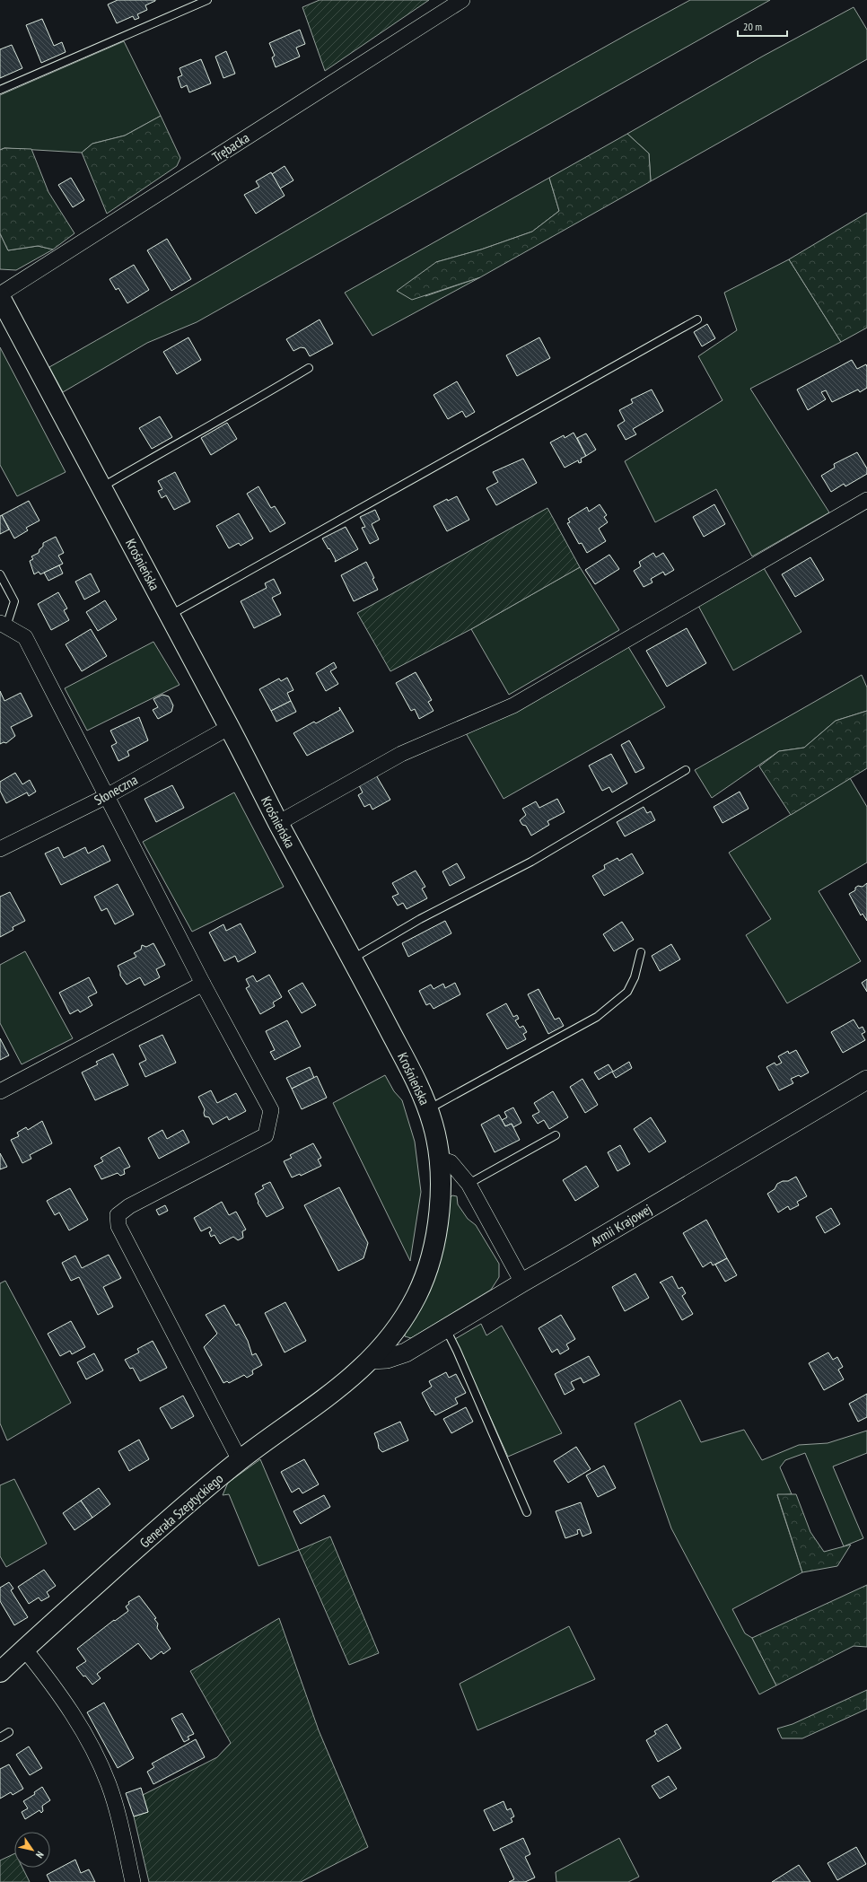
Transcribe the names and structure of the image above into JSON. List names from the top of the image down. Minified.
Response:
{"streets":{"main road":["Krośnieńska","Generała Szeptyckiego"],"street":["Trębacka","Słoneczna","Armii Krajowej"]},"crossings":[["Trębacka","Krośnieńska"],["Krośnieńska","Słoneczna"],["Krośnieńska","Armii Krajowej"],["Krośnieńska","Generała Szeptyckiego"],["Armii Krajowej","Generała Szeptyckiego"]],"scale_bar":"20 m","north":"bottom right"}
